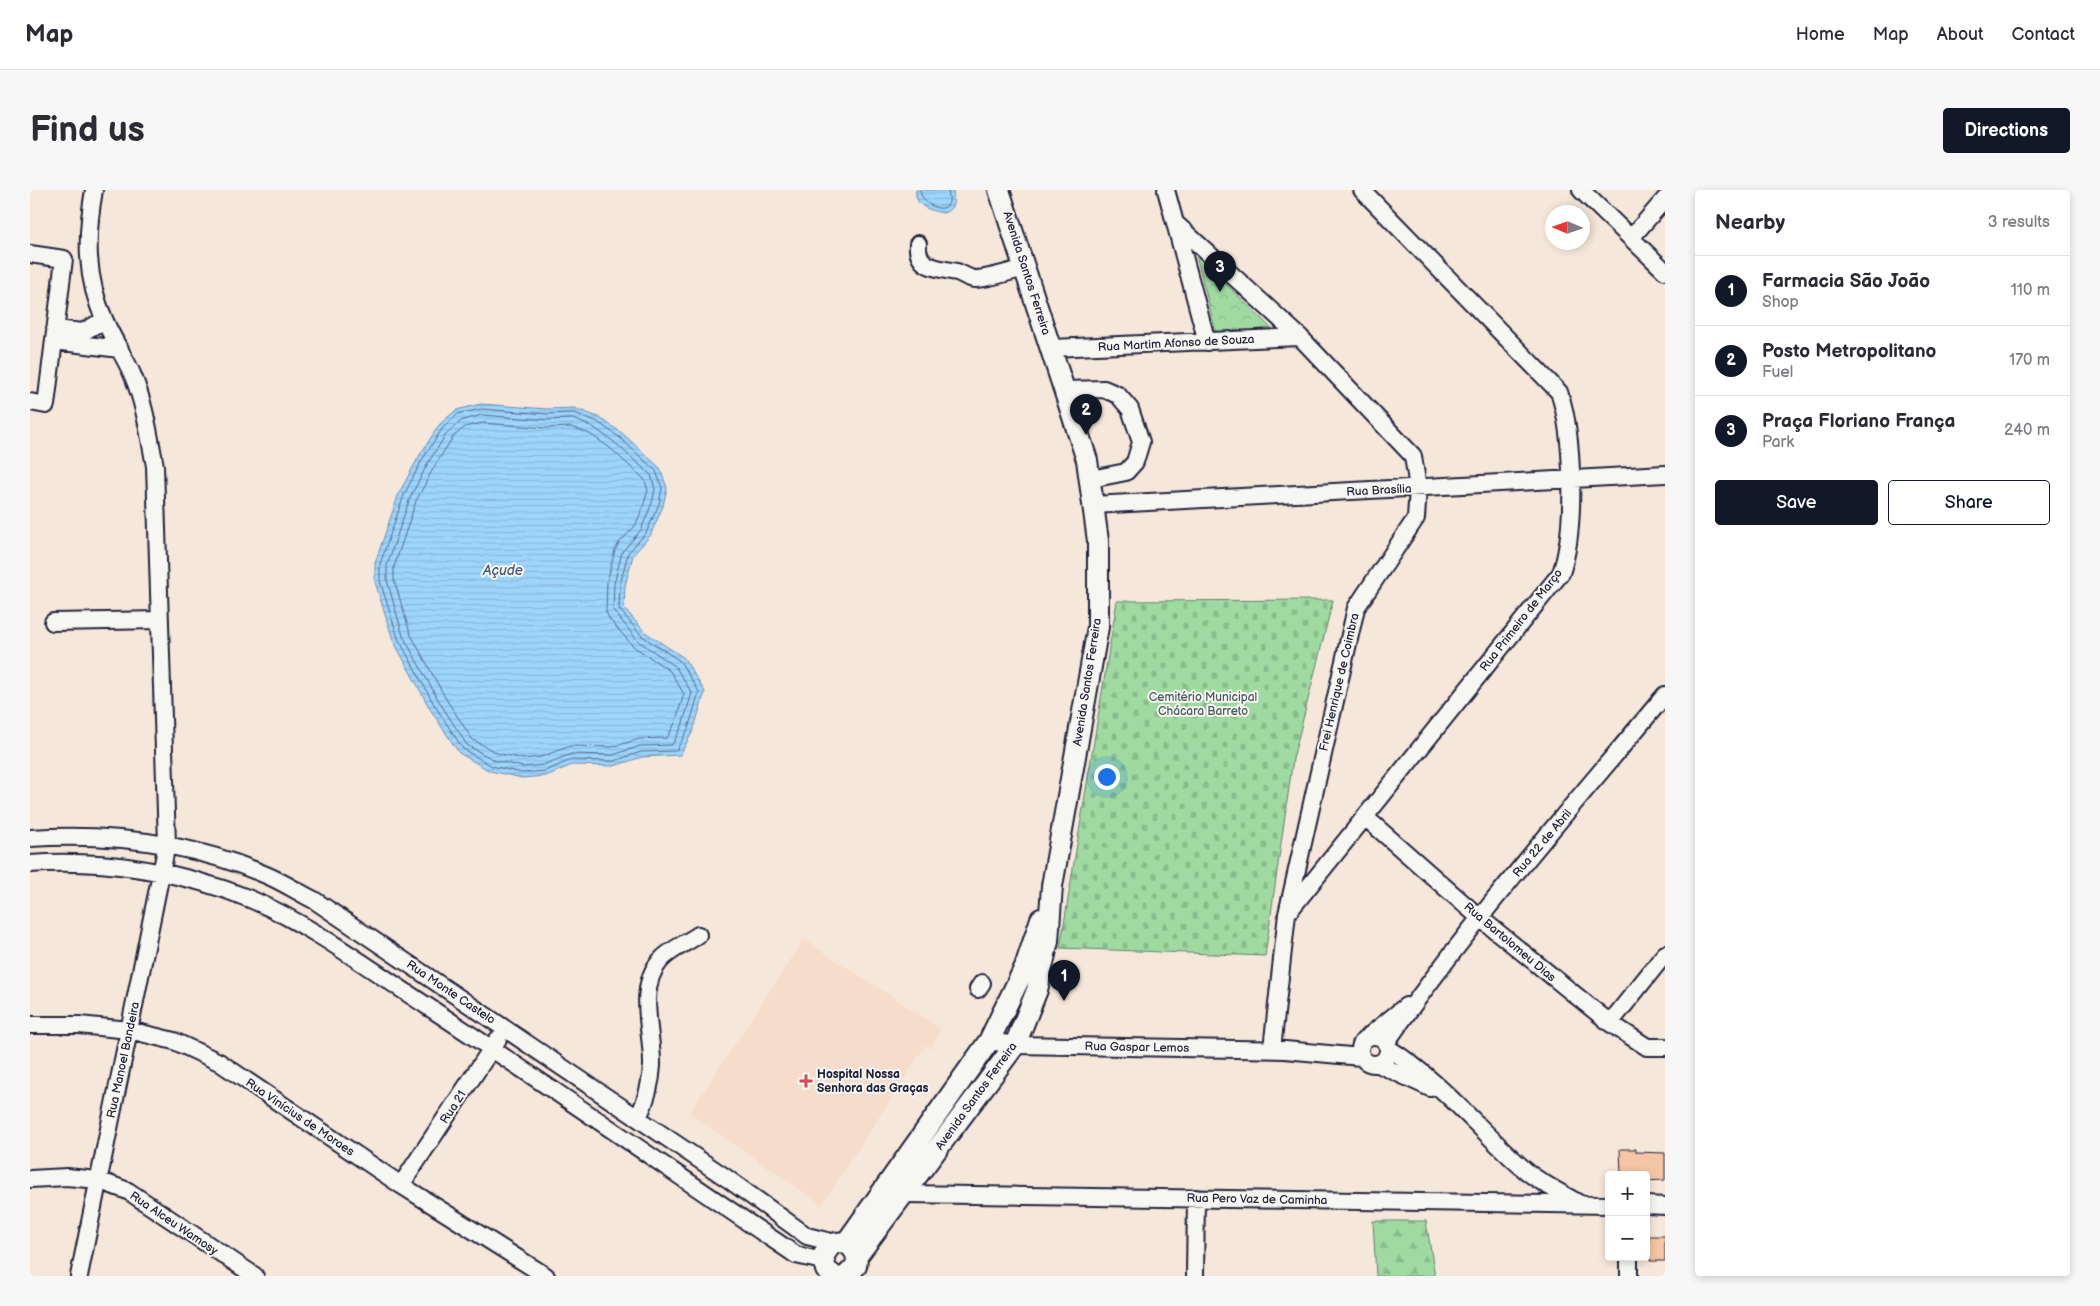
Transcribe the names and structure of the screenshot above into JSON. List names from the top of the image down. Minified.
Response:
{"streets":{"main road":["Avenida Santos Ferreira"],"street":["Rua Martim Afonso de Souza","Rua Brasília","Rua Primeiro de Março","Frei Henrique de Coimbra","Rua 22 de Abril","Rua Bartolomeu Dias","Rua Monte Castelo","Rua Gaspar Lemos","Rua Manoel Bandeira","Rua 21","Rua Vinícius de Moraes","Rua Pero Vaz de Caminha","Rua Alceu Wamosy"]},"crossings":[["Avenida Santos Ferreira","Rua Martim Afonso de Souza"],["Avenida Santos Ferreira","Rua Brasília"],["Avenida Santos Ferreira","Rua Monte Castelo"],["Avenida Santos Ferreira","Rua Gaspar Lemos"],["Avenida Santos Ferreira","Rua Pero Vaz de Caminha"],["Rua Martim Afonso de Souza","Frei Henrique de Coimbra"],["Rua Brasília","Rua Primeiro de Março"],["Rua Brasília","Frei Henrique de Coimbra"],["Rua Primeiro de Março","Frei Henrique de Coimbra"],["Rua Primeiro de Março","Rua Bartolomeu Dias"],["Frei Henrique de Coimbra","Rua Gaspar Lemos"],["Rua 22 de Abril","Rua Bartolomeu Dias"],["Rua 22 de Abril","Rua Gaspar Lemos"],["Rua Monte Castelo","Rua Manoel Bandeira"],["Rua Monte Castelo","Rua 21"],["Rua Manoel Bandeira","Rua Vinícius de Moraes"],["Rua Manoel Bandeira","Rua Alceu Wamosy"],["Rua 21","Rua Vinícius de Moraes"]],"water":["Açude"],"parks":["Cemitério Municipal Chácara Barreto"],"places":{"health":["Hospital Nossa Senhora das Graças"]},"north":"left","page":{"header":"Map","nav":["Home","Map","About","Contact"],"buttons":["Directions",["Save","Share"]],"title":"Find us","heading":["Nearby","3 results"],"pins":["3","2","1"],"list":[{"mark":"1","name":"Farmacia São João","note":"Shop","value":"110 m"},{"mark":"2","name":"Posto Metropolitano","note":"Fuel","value":"170 m"},{"mark":"3","name":"Praça Floriano França","note":"Park","value":"240 m"}],"map_buttons":["+","−"]}}
